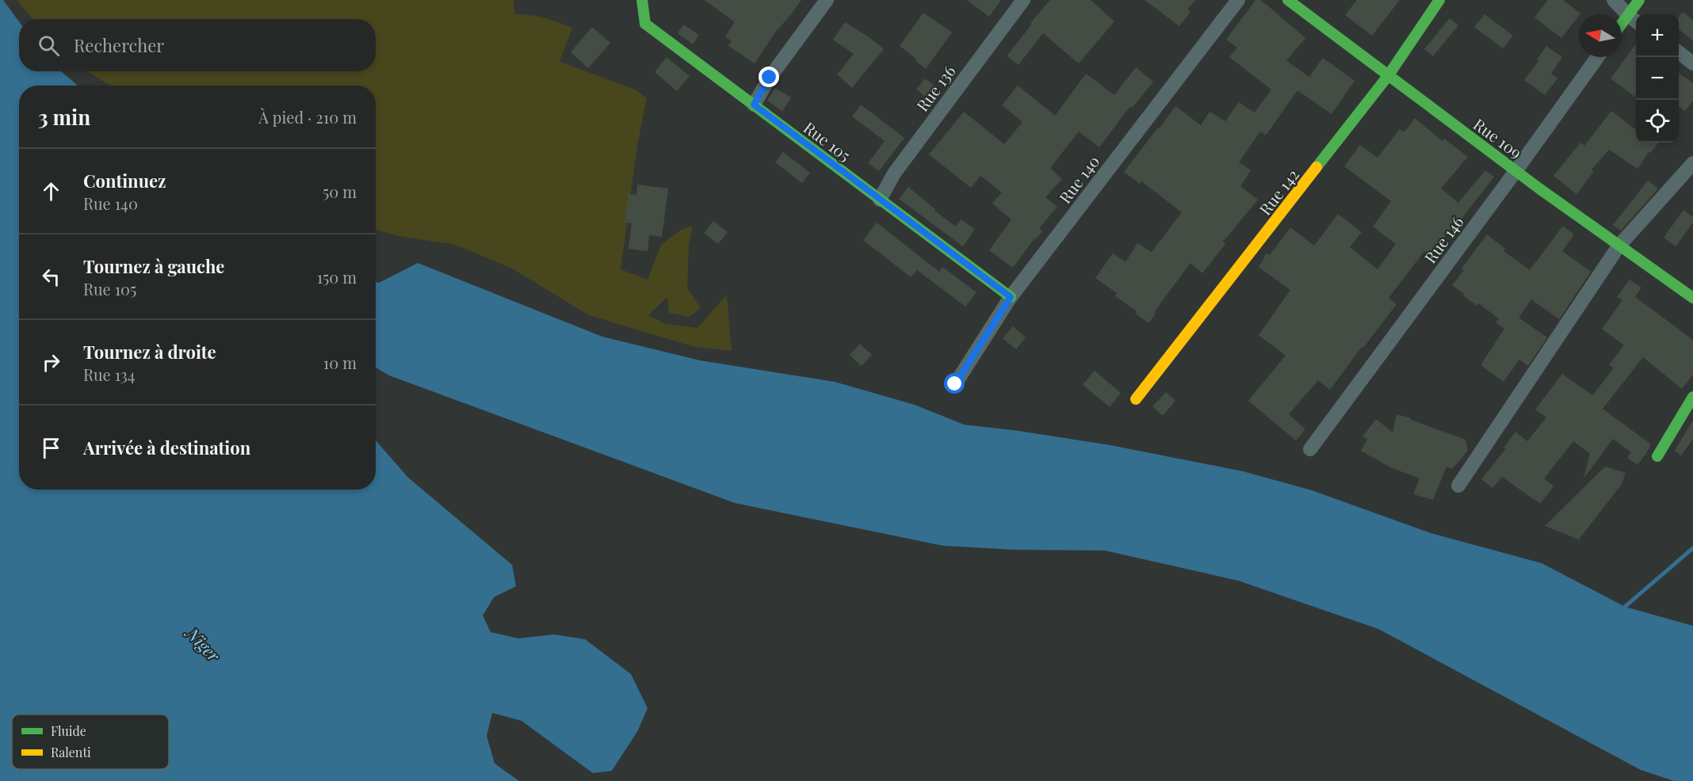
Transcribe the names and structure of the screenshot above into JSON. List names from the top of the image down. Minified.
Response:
{"streets":{"street":["Rue 136","Rue 109","Rue 105","Rue 140","Rue 142","Rue 146"]},"crossings":[["Rue 136","Rue 105"],["Rue 109","Rue 142"],["Rue 109","Rue 146"],["Rue 105","Rue 140"]],"water":["Niger"],"legend":["Fluide","Ralenti"],"north":"left","page":{"map_buttons":["+","−"],"search":"Rechercher","heading":["3 min","À pied · 210 m"],"list":[["Continuez","Rue 140","50 m"],["Tournez à gauche","Rue 105","150 m"],["Tournez à droite","Rue 134","10 m"],"Arrivée à destination"]}}
